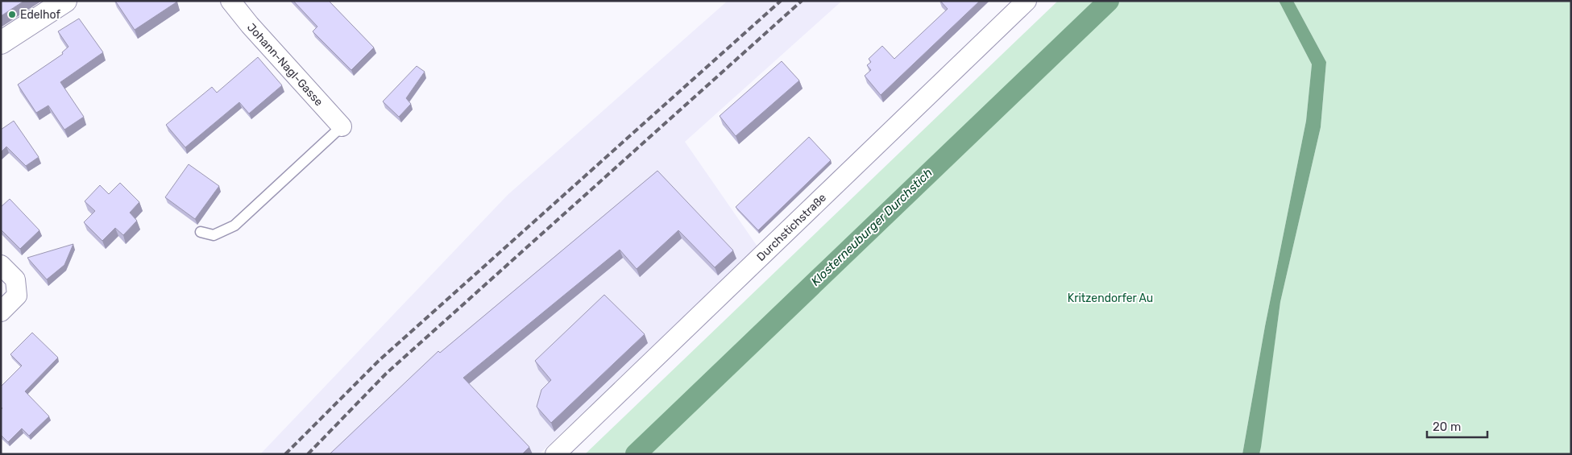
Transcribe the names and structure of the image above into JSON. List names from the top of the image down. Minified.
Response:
{"streets":{"street":["Johann-Nagl-Gasse","Durchstichstraße"]},"water":["Klosterneuburger Durchstich"],"parks":["Kritzendorfer Au"],"places":["Edelhof"],"scale_bar":"20 m"}
